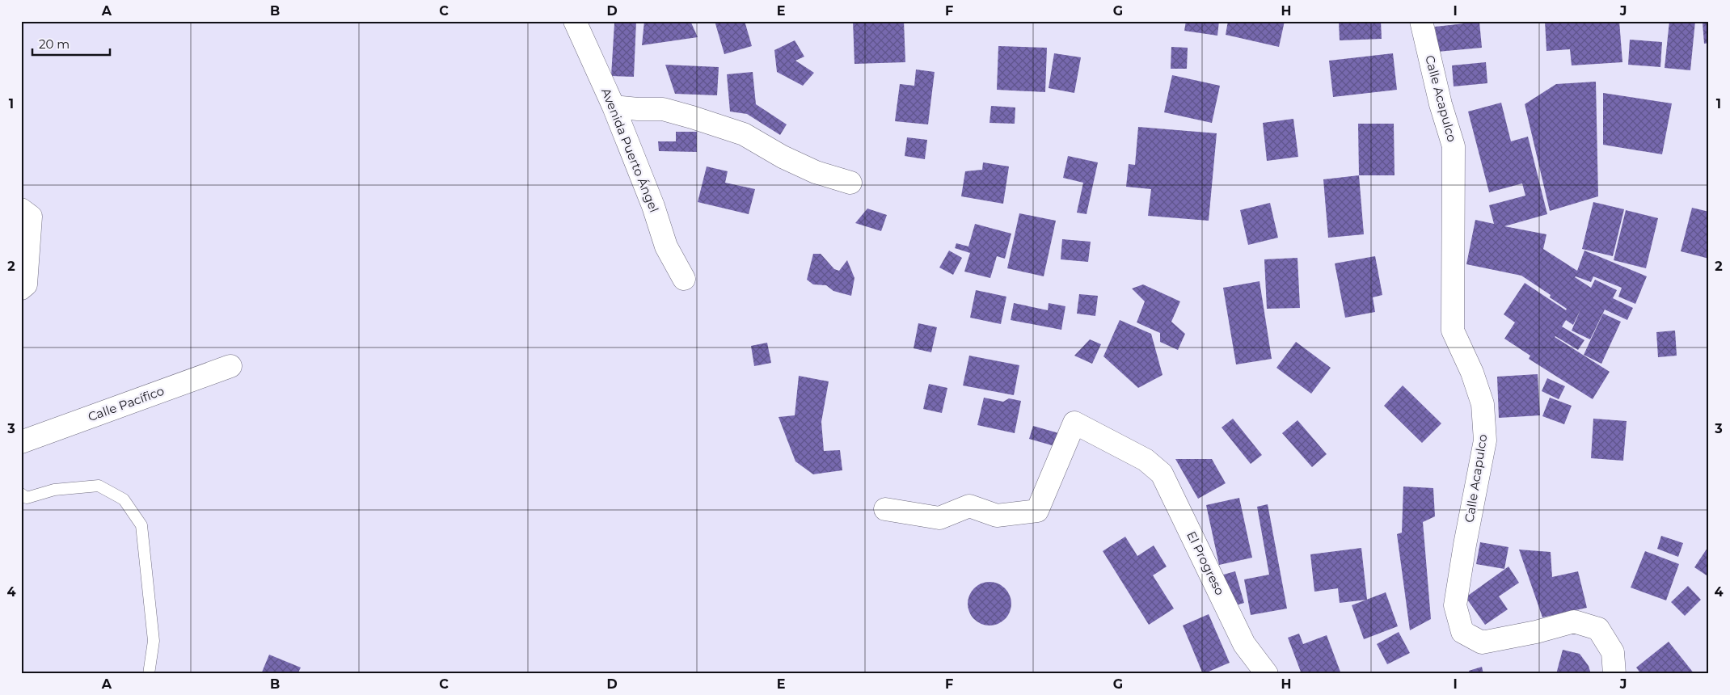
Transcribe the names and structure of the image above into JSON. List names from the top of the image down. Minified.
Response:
{"streets":{"street":["Calle Acapulco","Avenida Puerto Ángel","Calle Pacífico","El Progreso"]},"scale_bar":"20 m","grid":{"columns":["A","B","C","D","E","F","G","H","I","J"],"rows":["1","2","3","4"]}}
